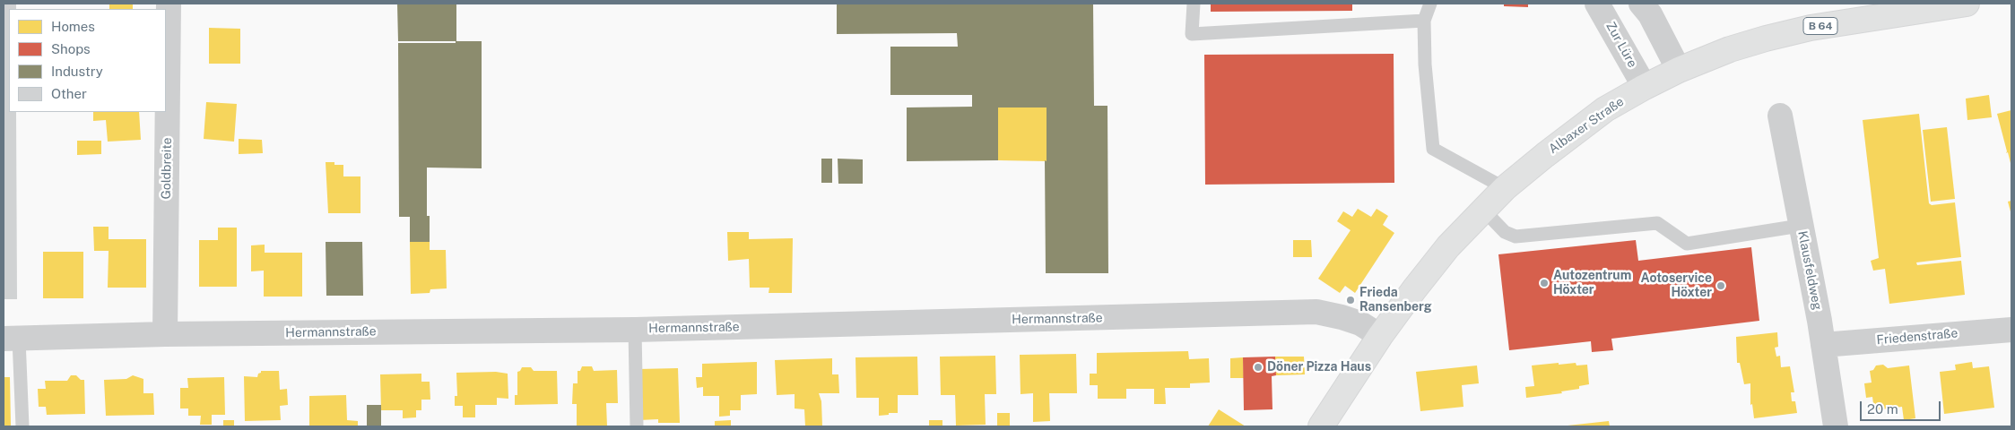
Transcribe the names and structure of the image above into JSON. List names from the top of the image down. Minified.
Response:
{"streets":{"main road":["B 64","Albaxer Straße"],"street":["Zur Lüre","Goldbreite","Klausfeldweg","Hermannstraße","Friedenstraße"]},"crossings":[["Zur Lüre","Albaxer Straße"],["Albaxer Straße","Hermannstraße"],["Goldbreite","Hermannstraße"],["Klausfeldweg","Friedenstraße"]],"places":["Autozentrum Höxter","Aotoservice Höxter","Frieda Ransenberg","Döner Pizza Haus"],"legend":["Homes","Shops","Industry","Other"],"scale_bar":"20 m"}
